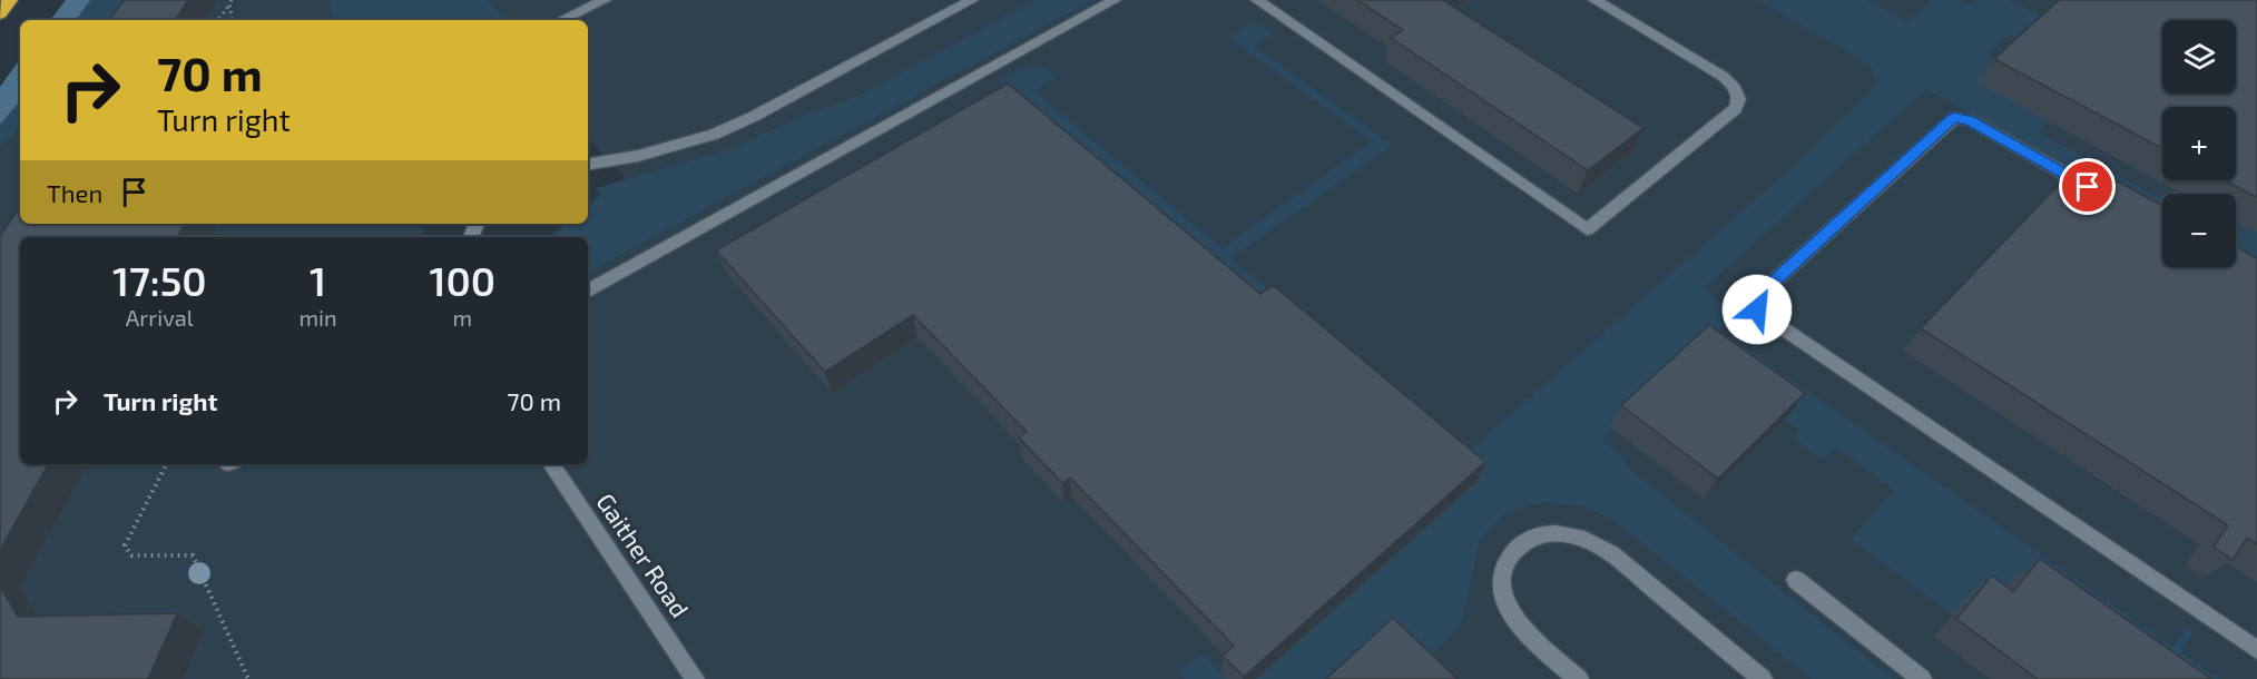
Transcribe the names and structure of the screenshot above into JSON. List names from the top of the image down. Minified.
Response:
{"streets":{"street":["Gaither Road"]},"page":{"map_buttons":["+","−"],"turn":["70 m","Turn right"],"then":"Then","eta":["17:50","Arrival","1","min","100","m"],"list":[{"name":"Turn right","value":"70 m"}]}}
